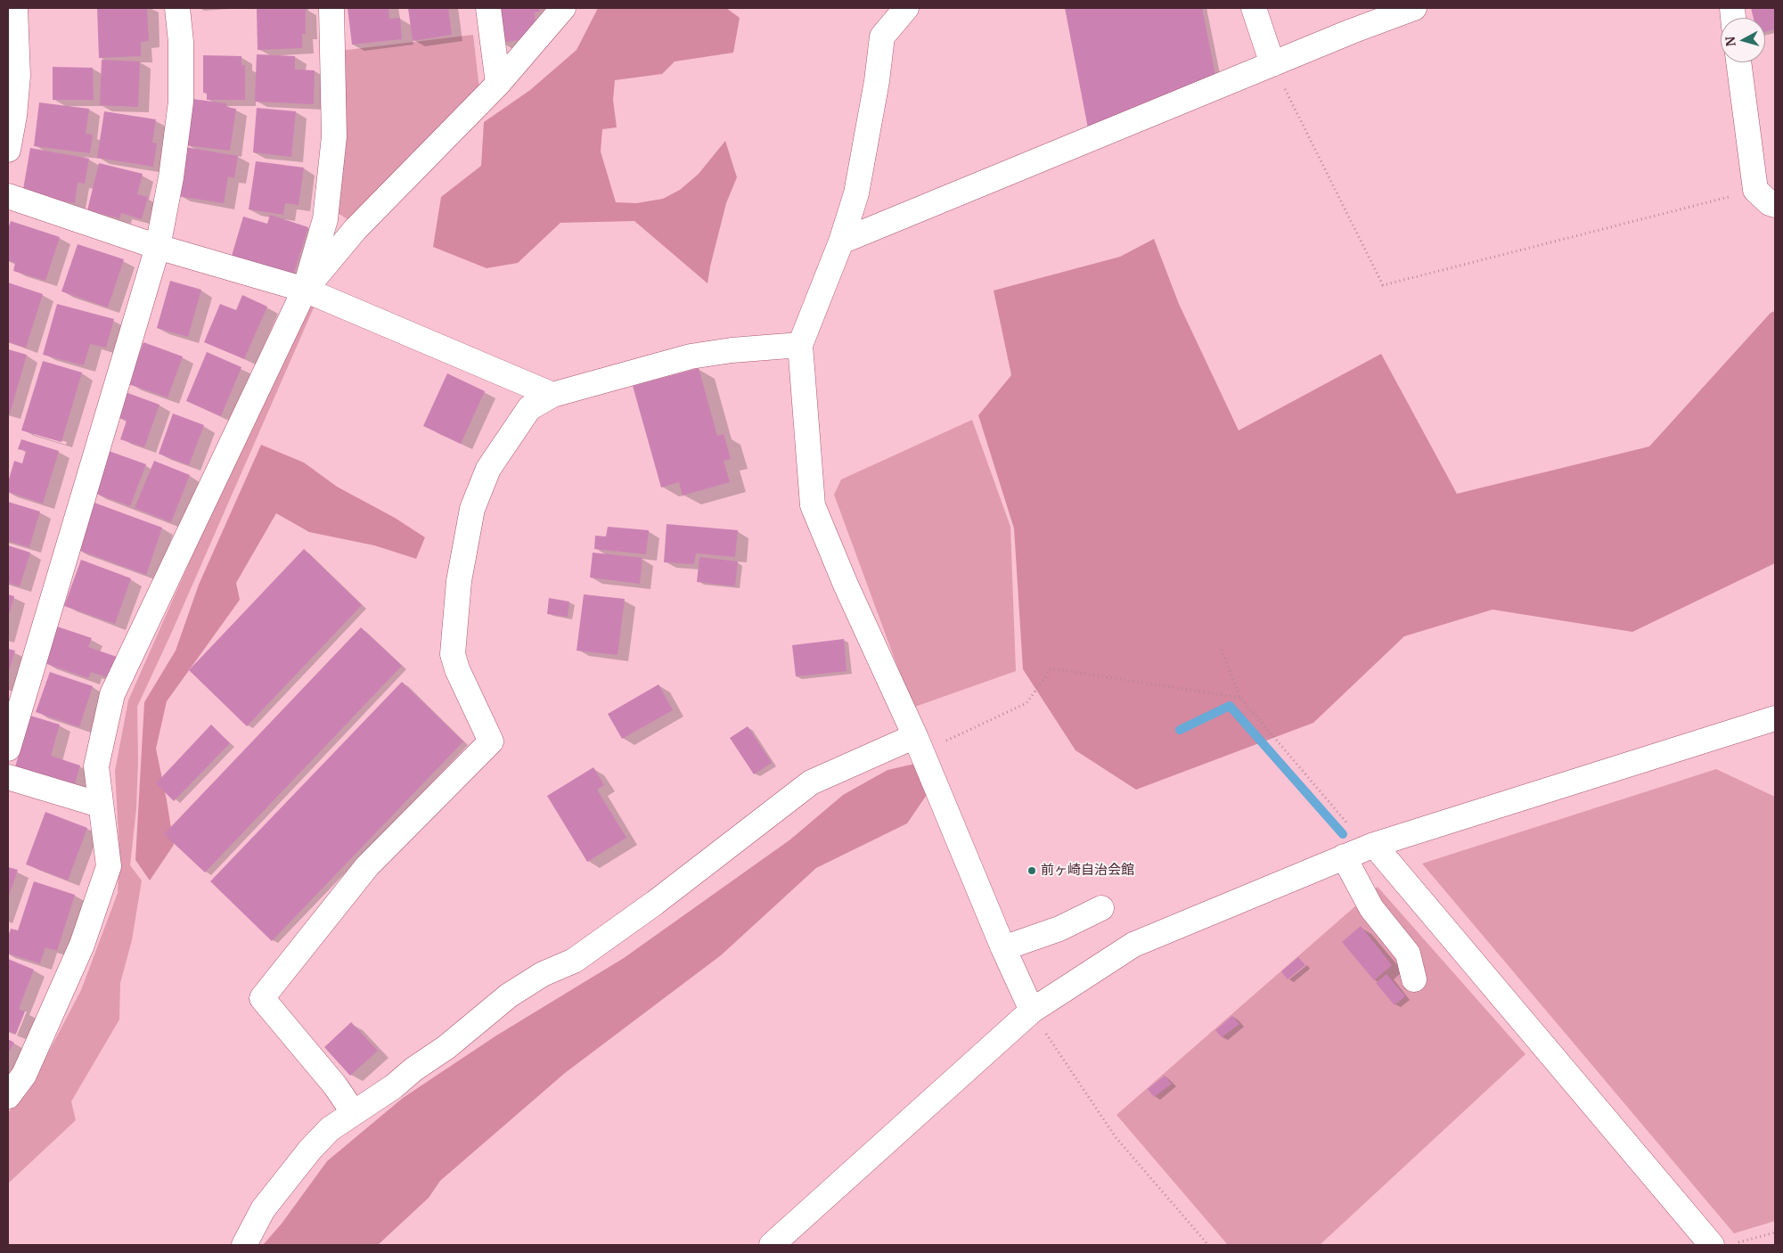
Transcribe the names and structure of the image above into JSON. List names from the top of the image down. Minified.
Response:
{"places":["前ヶ崎自治会館"],"north":"left"}
